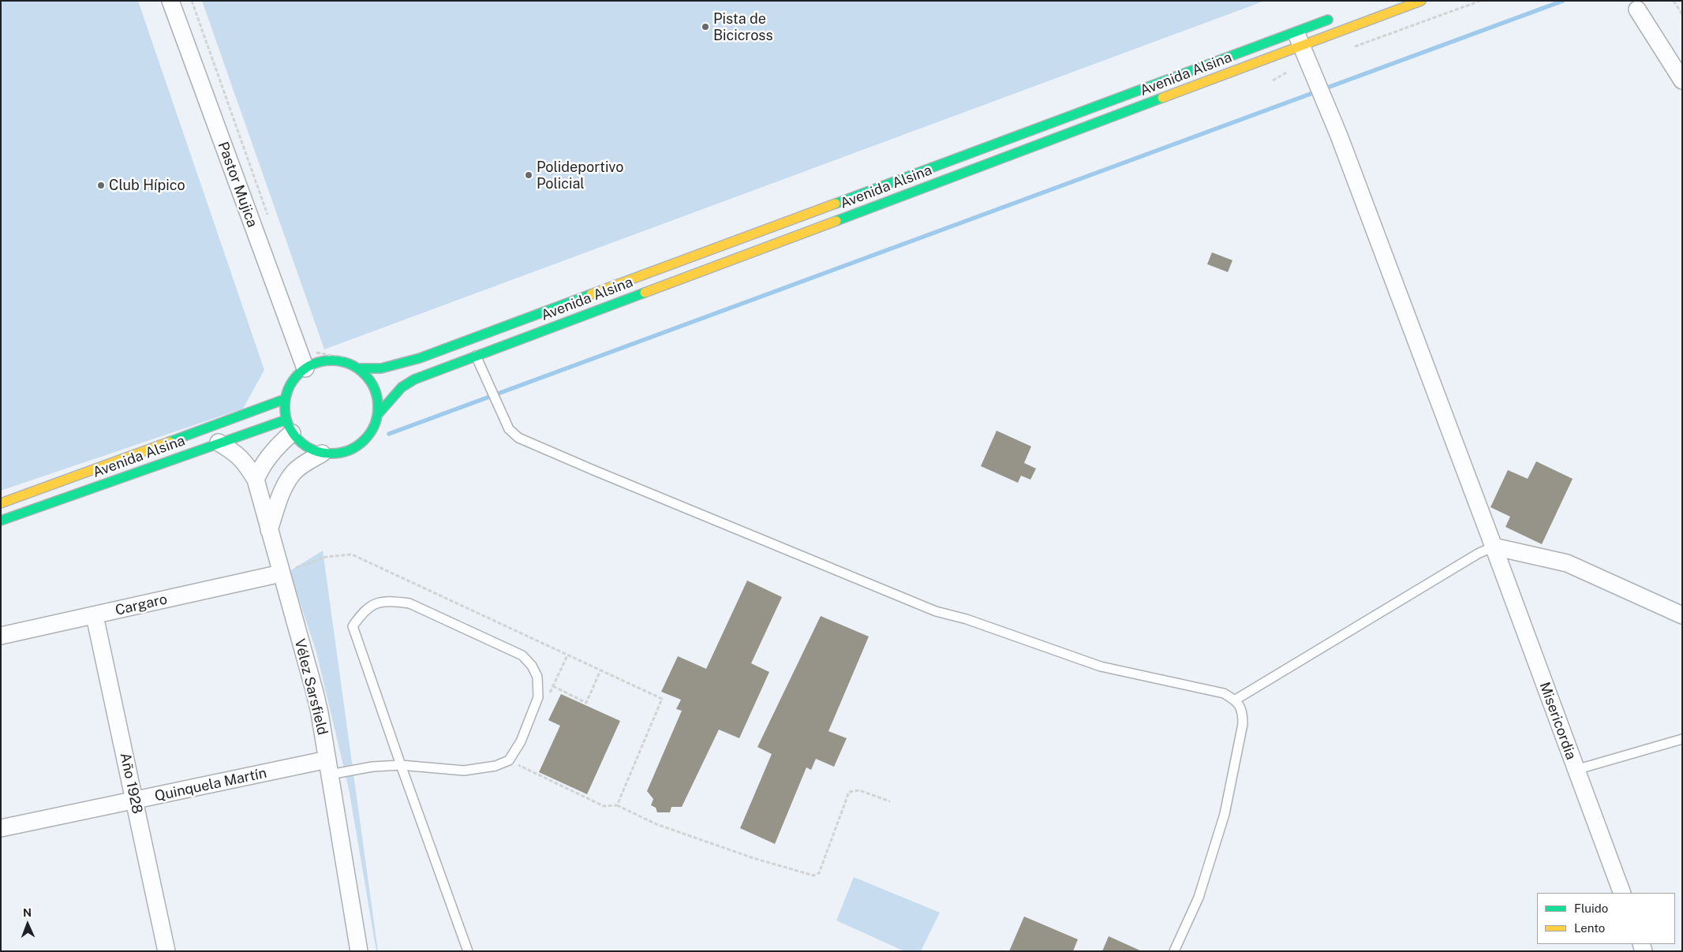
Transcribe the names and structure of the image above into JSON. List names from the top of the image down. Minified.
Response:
{"streets":{"main road":["Avenida Alsina"],"street":["Pastor Mujica","Cargaro","Vélez Sarsfield","Misericordia","Año 1928","Quinquela Martín"]},"crossings":[["Avenida Alsina","Pastor Mujica"],["Avenida Alsina","Vélez Sarsfield"],["Avenida Alsina","Misericordia"],["Cargaro","Vélez Sarsfield"],["Cargaro","Año 1928"],["Vélez Sarsfield","Quinquela Martín"],["Año 1928","Quinquela Martín"]],"places":["Pista de Bicicross","Polideportivo Policial","Club Hípico"],"legend":["Fluido","Lento"],"north":"top"}
